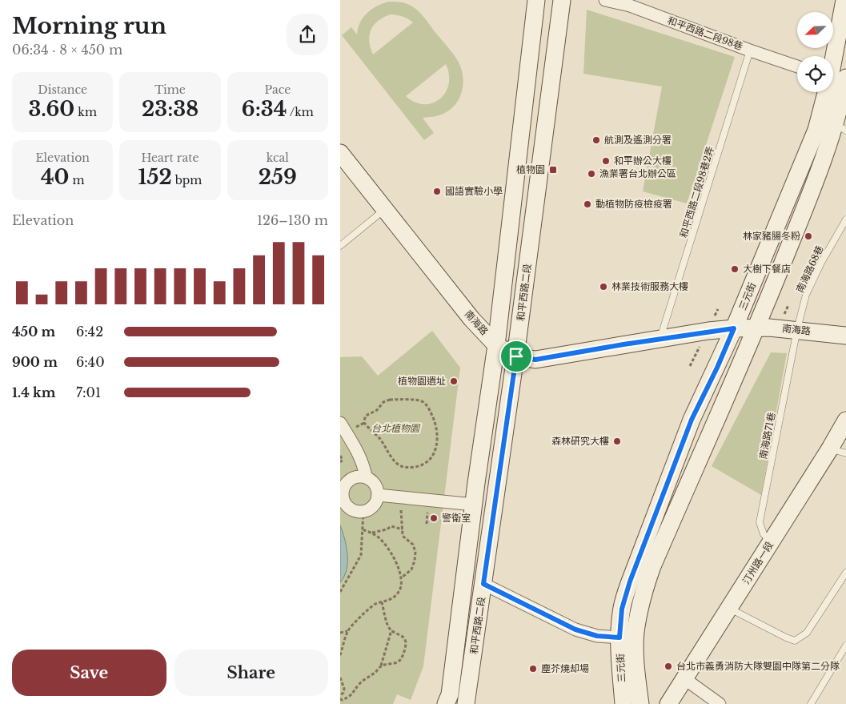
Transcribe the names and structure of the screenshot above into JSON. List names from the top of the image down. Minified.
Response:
{"streets":{"street":["和平西路二段98巷","和平西路二段","三元街","南海路","汀州路一段"],"lane":["和平西路二段98巷2弄","南海路68巷","南海路71巷"]},"crossings":[["和平西路二段98巷","和平西路二段98巷2弄"],["和平西路二段98巷2弄","南海路"],["南海路68巷","南海路"],["南海路68巷","南海路71巷"],["和平西路二段","南海路"],["三元街","南海路"],["南海路","南海路71巷"],["南海路71巷","汀州路一段"]],"parks":["台北植物園"],"places":{"other":["航測及遙測分署","和平辦公大樓","漁業署台北辦公區","國語實驗小學","動植物防疫檢疫署","林家豬腸冬粉","大樹下餐店","林業技術服務大樓","植物園遺址","森林研究大樓","警衛室","台北市義勇消防大隊雙園中隊第二分隊","塵芥燒却場"],"transit":["植物園"]},"north":"bottom left","page":{"heading":["Morning run","06:34 · 8 × 450 m"],"stats":[["Distance","3.60 km"],["Time","23:38"],["Pace","6:34 /km"],["Elevation","40 m"],["Heart rate","152 bpm"],["kcal","259"]],"chart":["Elevation","126–130 m"],"list":[{"name":"450 m","note":"6:42"},{"name":"900 m","note":"6:40"},{"name":"1.4 km","note":"7:01"}],"buttons":["Save","Share"]}}
